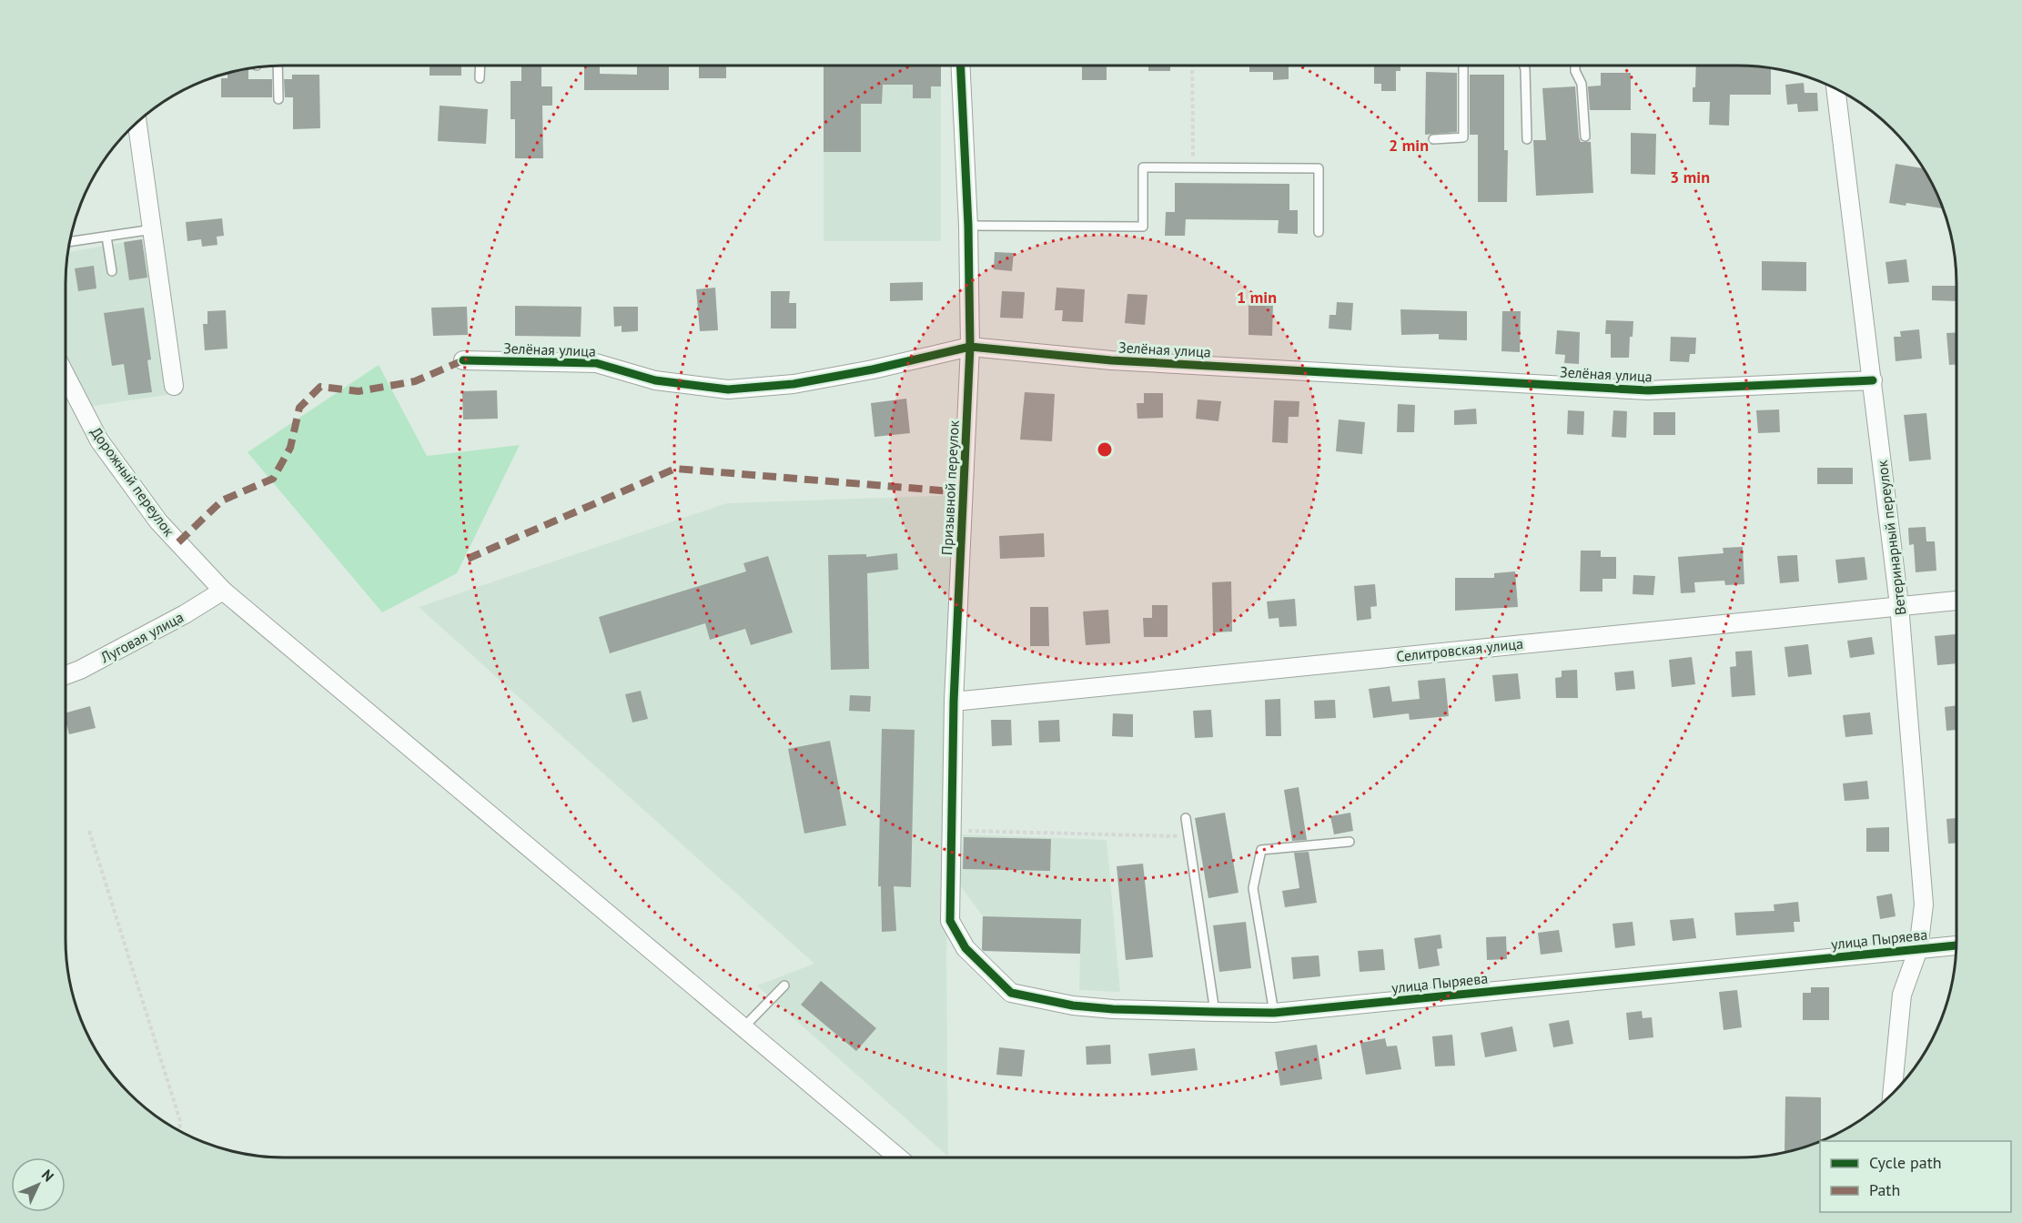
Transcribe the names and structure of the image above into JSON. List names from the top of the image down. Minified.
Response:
{"streets":{"street":["Зелёная улица","Дорожный переулок","Призывной переулок","Ветеринарный переулок","Луговая улица","Селитровская улица","улица Пыряева"]},"crossings":[["Зелёная улица","Призывной переулок"],["Зелёная улица","Ветеринарный переулок"],["Дорожный переулок","Луговая улица"],["Призывной переулок","Селитровская улица"],["Призывной переулок","улица Пыряева"],["Ветеринарный переулок","Селитровская улица"],["Ветеринарный переулок","улица Пыряева"]],"legend":["Cycle path","Path"],"north":"top right","rings":["2 min","3 min","1 min"]}
